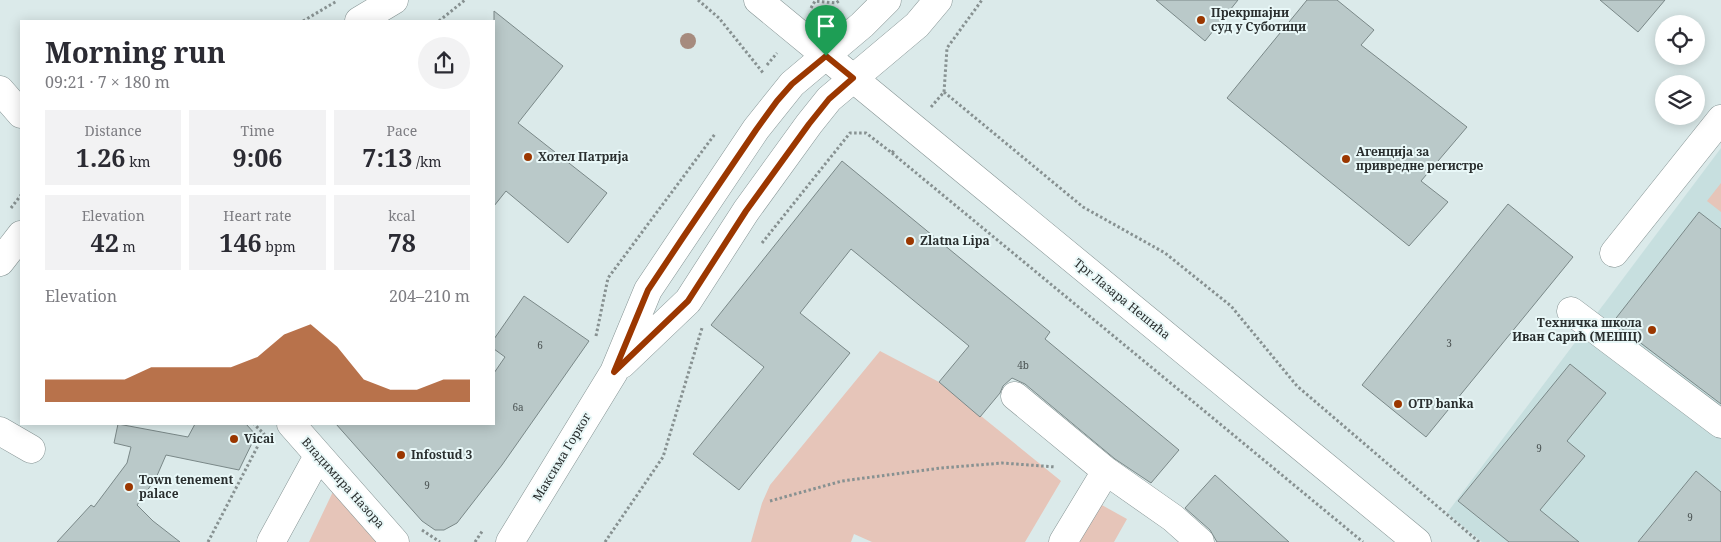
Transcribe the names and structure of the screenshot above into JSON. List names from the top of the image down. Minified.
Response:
{"streets":{"main road":["Трг Лазара Нешића","Максима Горког","Владимира Назора"]},"crossings":[["Трг Лазара Нешића","Максима Горког"]],"places":["Прекршајни суд у Суботици","Хотел Патрија","Агенција за привредне регистре","Zlatna Lipa","Техничка школа Иван Сарић (МЕШЦ)","OTP banka","Vicai","Infostud 3","Town tenement palace"],"house_numbers":["3","6","4b","6a","9","9","9"],"page":{"heading":["Morning run","09:21 · 7 × 180 m"],"stats":[["Distance","1.26 km"],["Time","9:06"],["Pace","7:13 /km"],["Elevation","42 m"],["Heart rate","146 bpm"],["kcal","78"]],"chart":["Elevation","204–210 m"]}}
